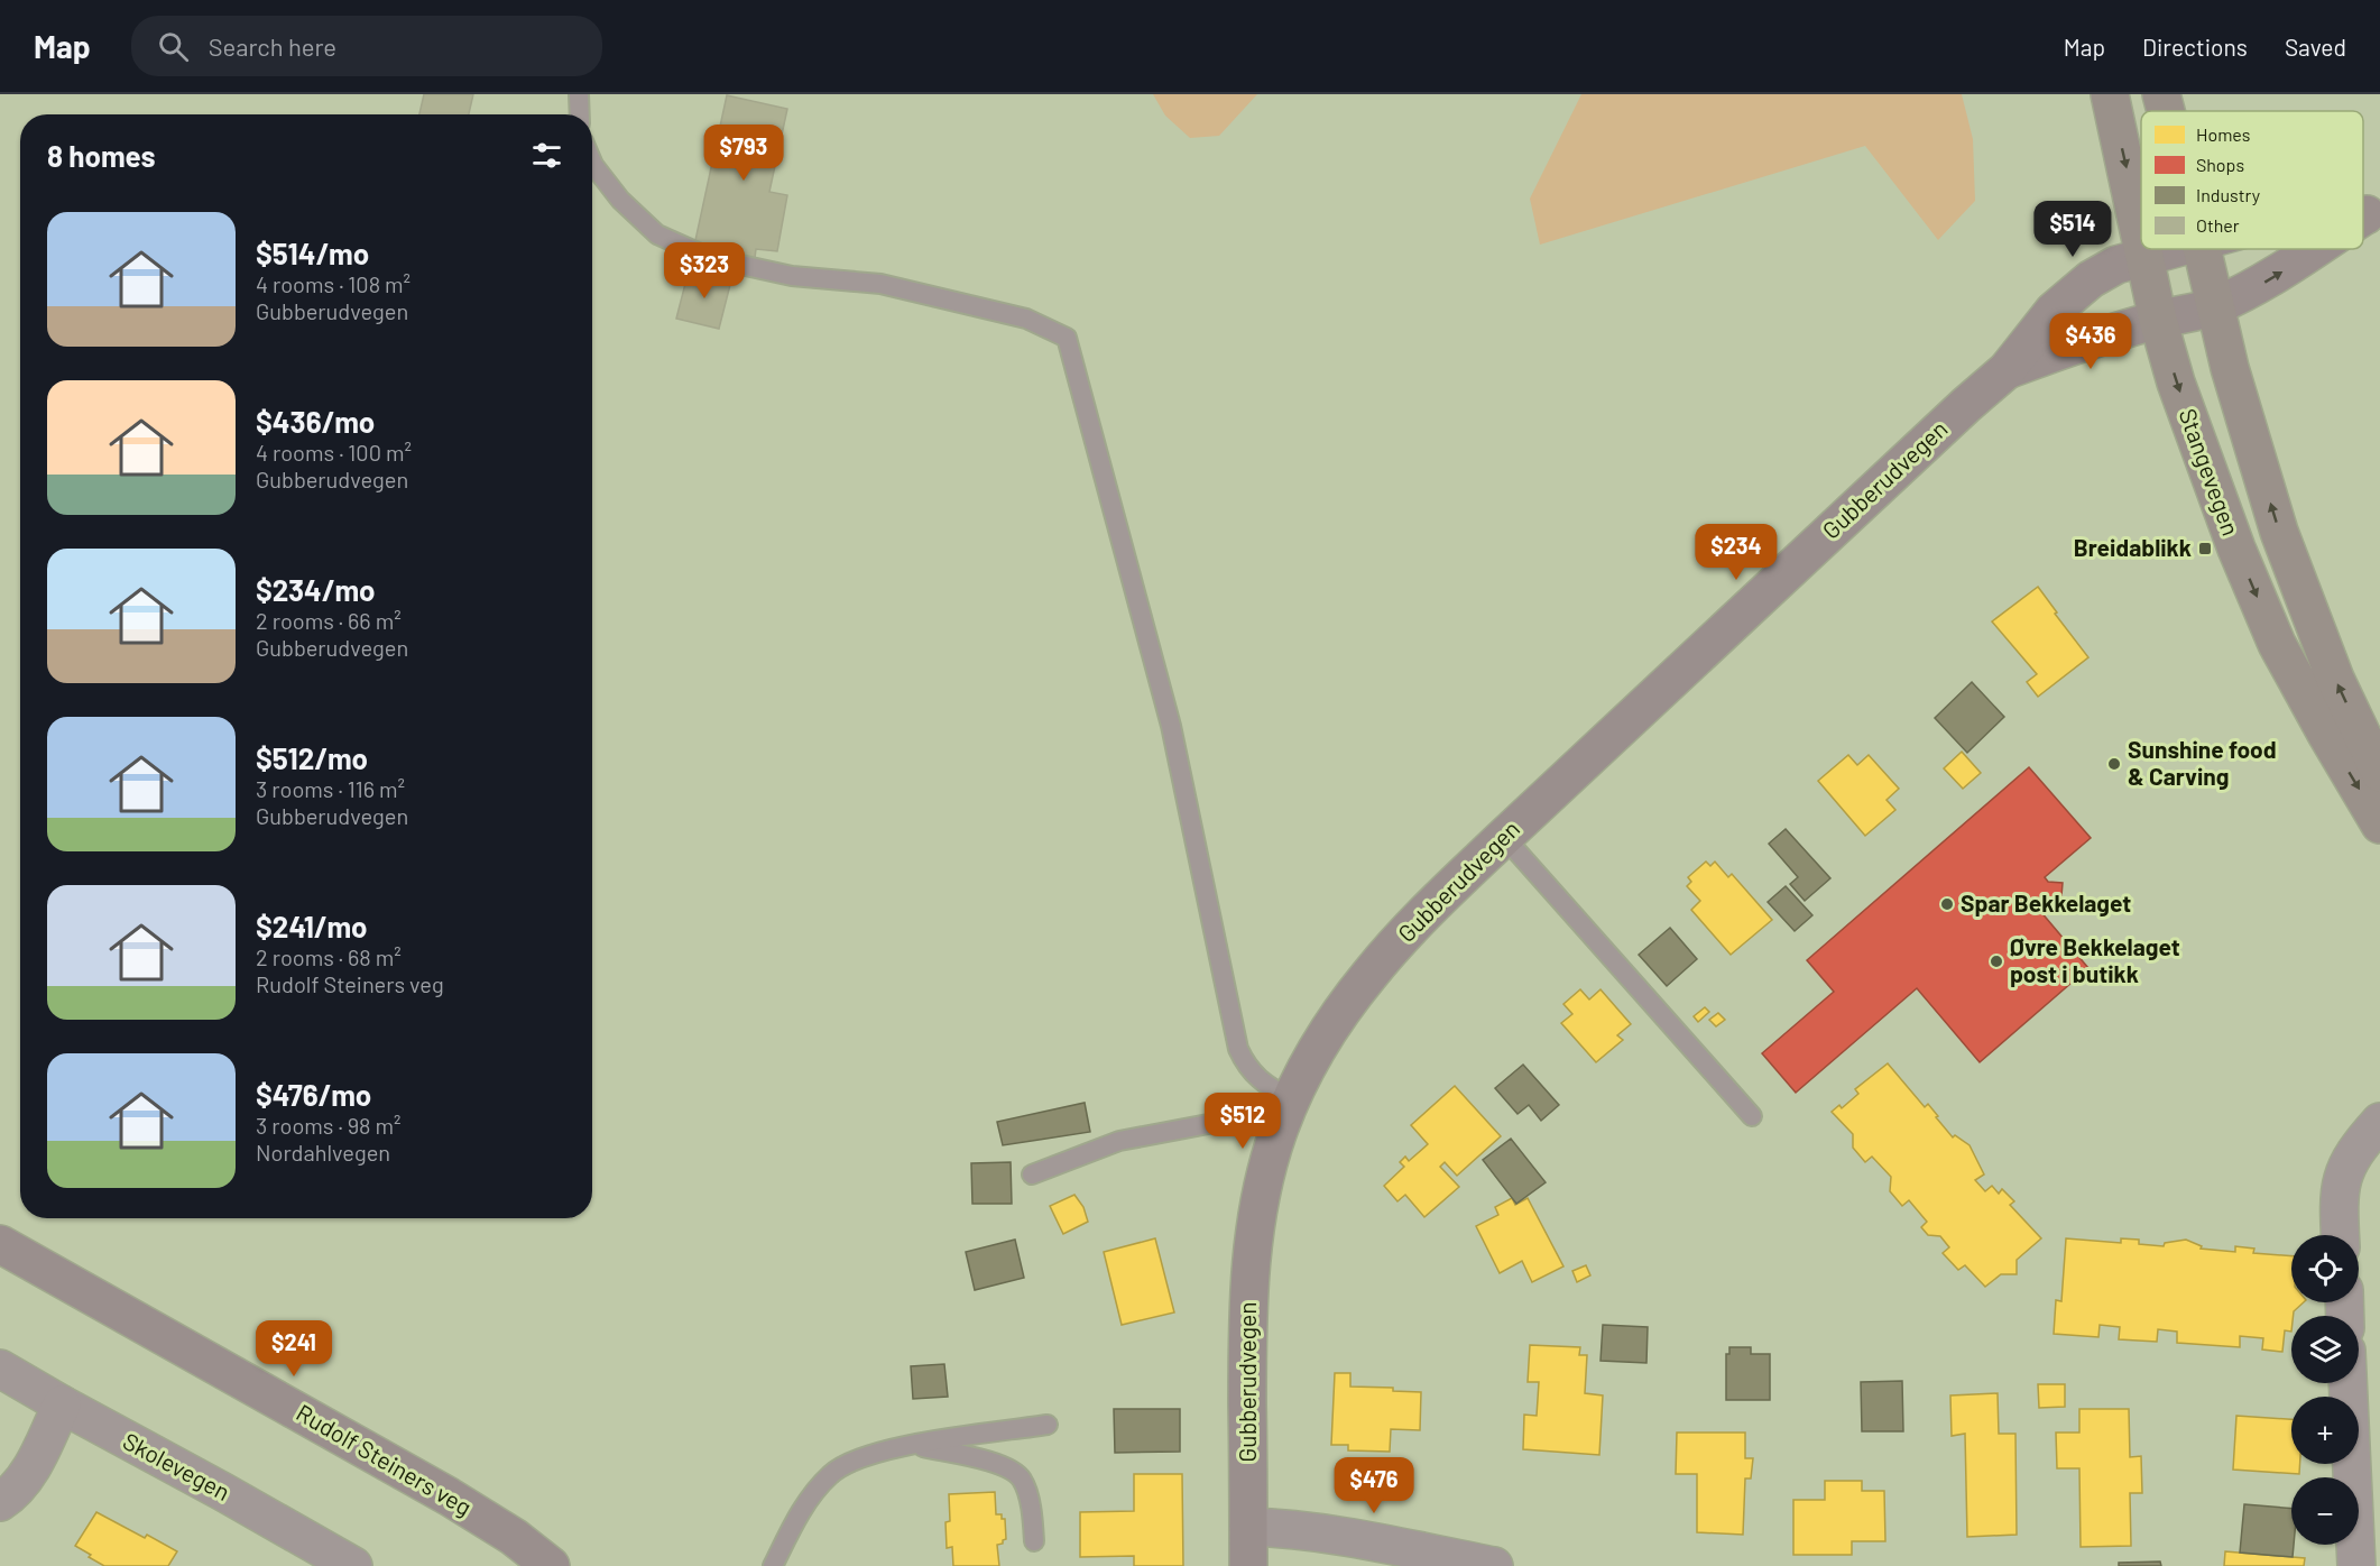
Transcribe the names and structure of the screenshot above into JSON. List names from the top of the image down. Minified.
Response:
{"streets":{"main road":["Stangevegen","Gubberudvegen","Rudolf Steiners veg"],"street":["Skolevegen"]},"crossings":[["Stangevegen","Gubberudvegen"]],"places":{"transit":["Breidablikk"],"other":["Sunshine food & Carving","Spar Bekkelaget","Øvre Bekkelaget post i butikk"]},"legend":["Homes","Shops","Industry","Other"],"page":{"header":"Map","search":"Search here","nav":["Map","Directions","Saved"],"heading":"8 homes","price":["$793","$514","$323","$436","$234","$512","$241","$476"],"list":[{"name":"$514/mo","note":"4 rooms · 108 m² · Gubberudvegen"},{"name":"$436/mo","note":"4 rooms · 100 m² · Gubberudvegen"},{"name":"$234/mo","note":"2 rooms · 66 m² · Gubberudvegen"},{"name":"$512/mo","note":"3 rooms · 116 m² · Gubberudvegen"},{"name":"$241/mo","note":"2 rooms · 68 m² · Rudolf Steiners veg"},{"name":"$476/mo","note":"3 rooms · 98 m² · Nordahlvegen"}],"map_buttons":["+","−"]}}
